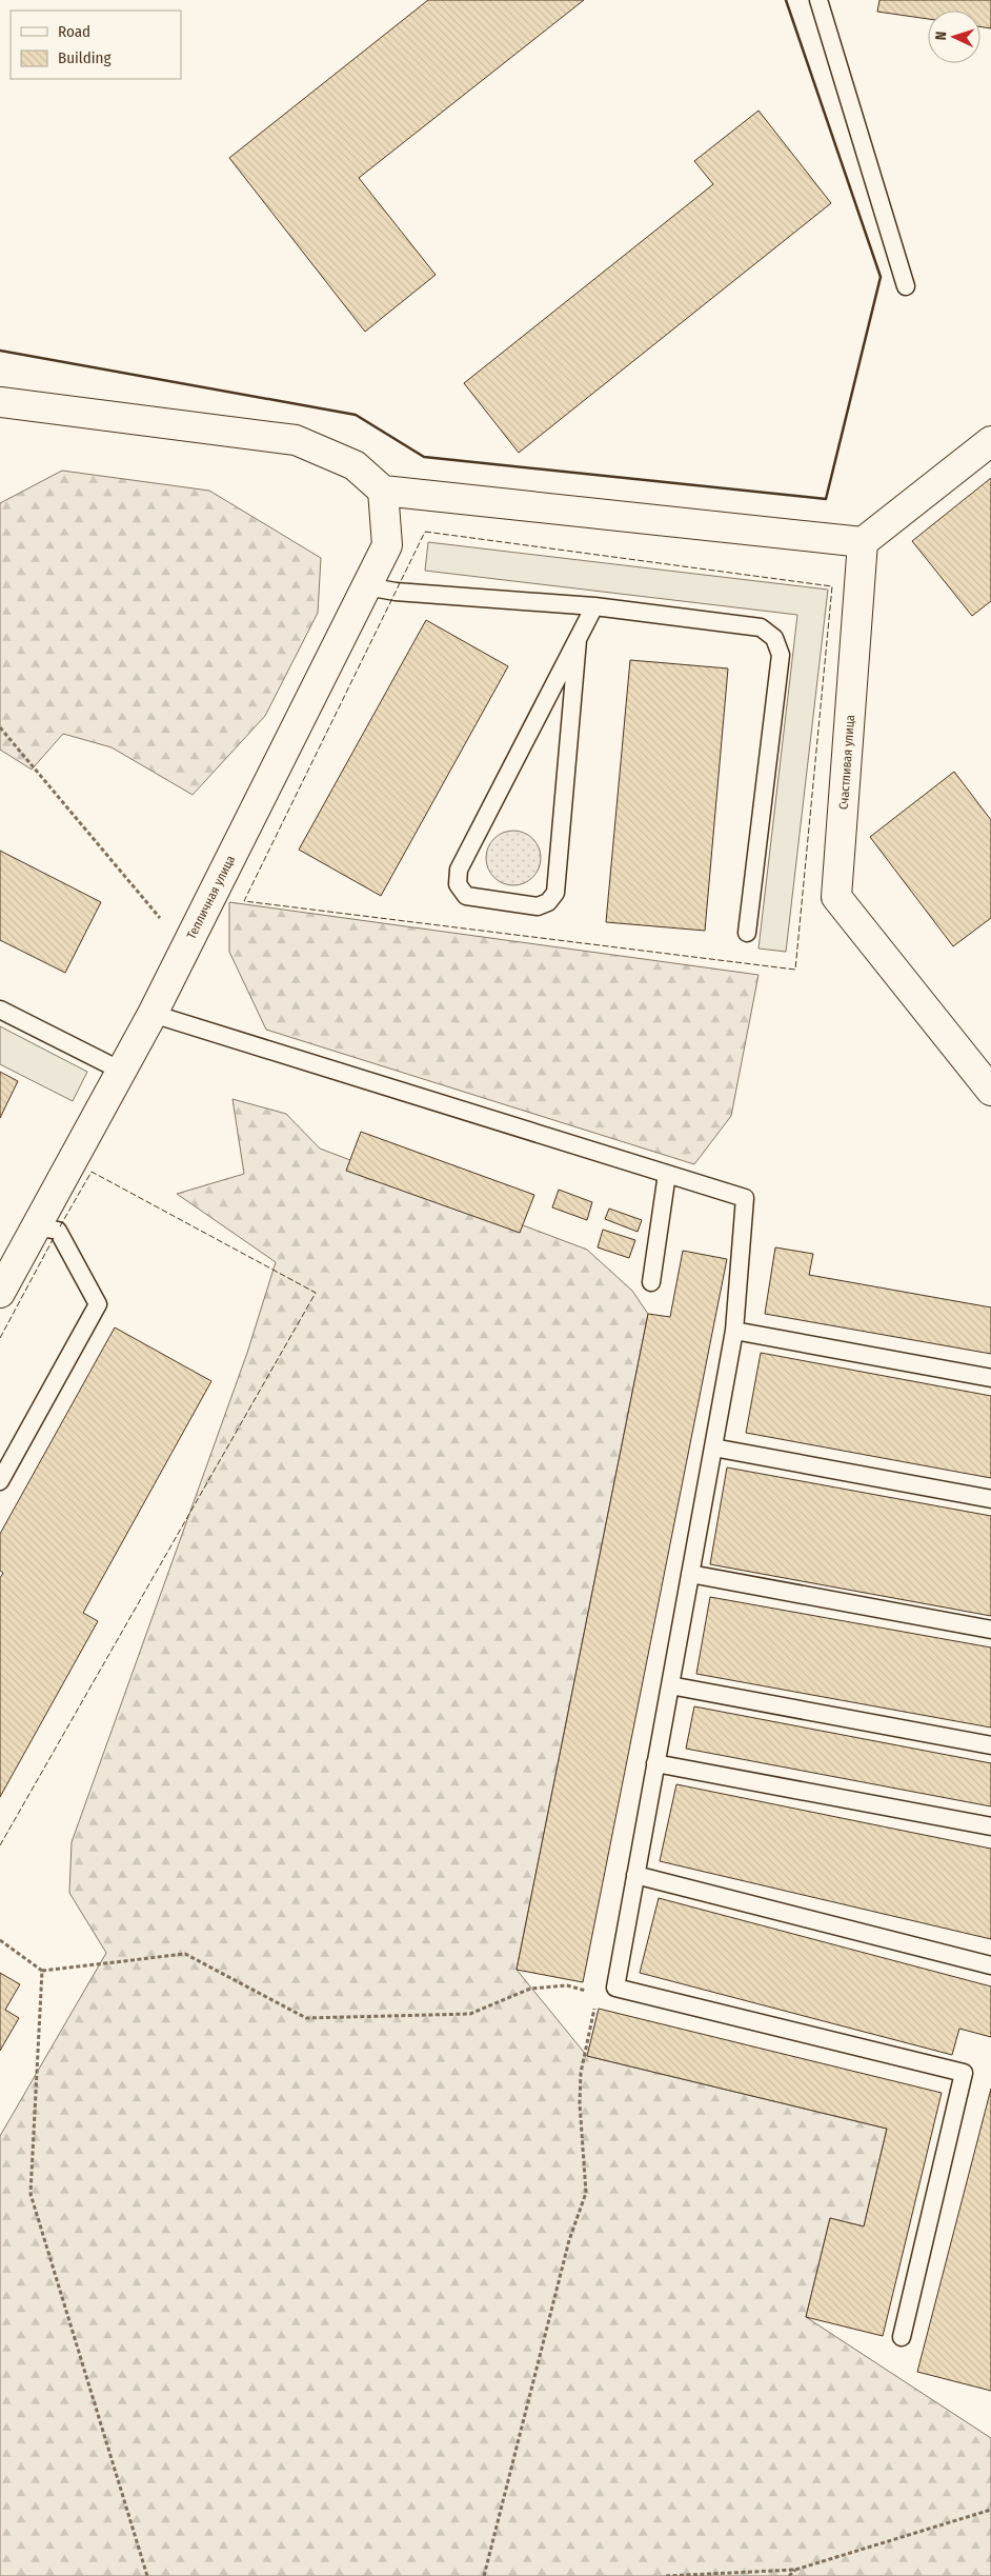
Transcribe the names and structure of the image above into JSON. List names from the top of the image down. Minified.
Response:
{"streets":{"street":["Счастливая улица","Тепличная улица"]},"legend":["Road","Building"],"north":"left"}
